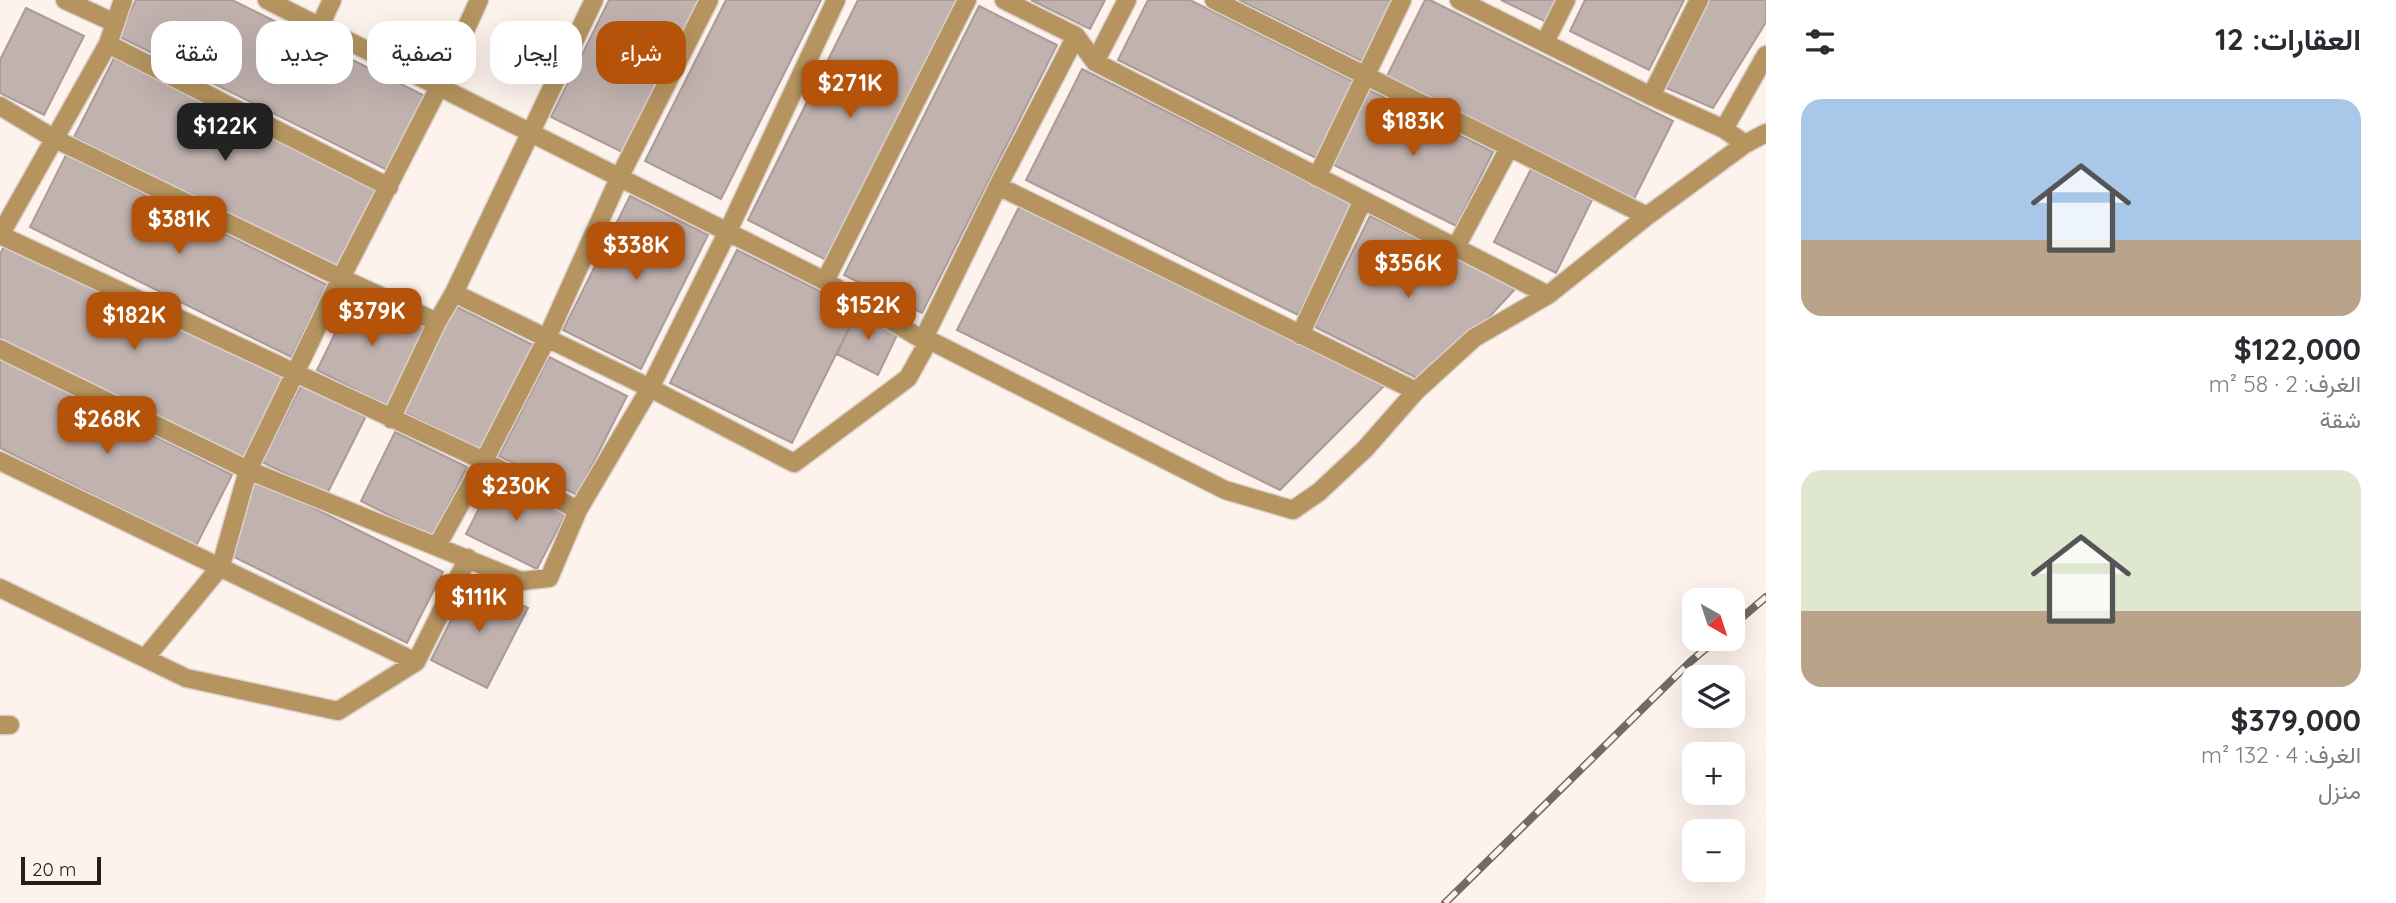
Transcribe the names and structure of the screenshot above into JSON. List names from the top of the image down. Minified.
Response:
{"scale_bar":"20 m","north":"bottom right","page":{"heading":"العقارات: 12","chip":["شراء","إيجار","تصفية","جديد","شقة"],"price":["$271K","$183K","$122K","$381K","$338K","$356K","$152K","$379K","$182K","$268K","$230K","$111K"],"list":[{"name":"$122,000","note":"الغرف: 2 · 58 m² · شقة"},{"name":"$379,000","note":"الغرف: 4 · 132 m² · منزل"}],"map_buttons":["+","−"],"scale":"20 m"}}
